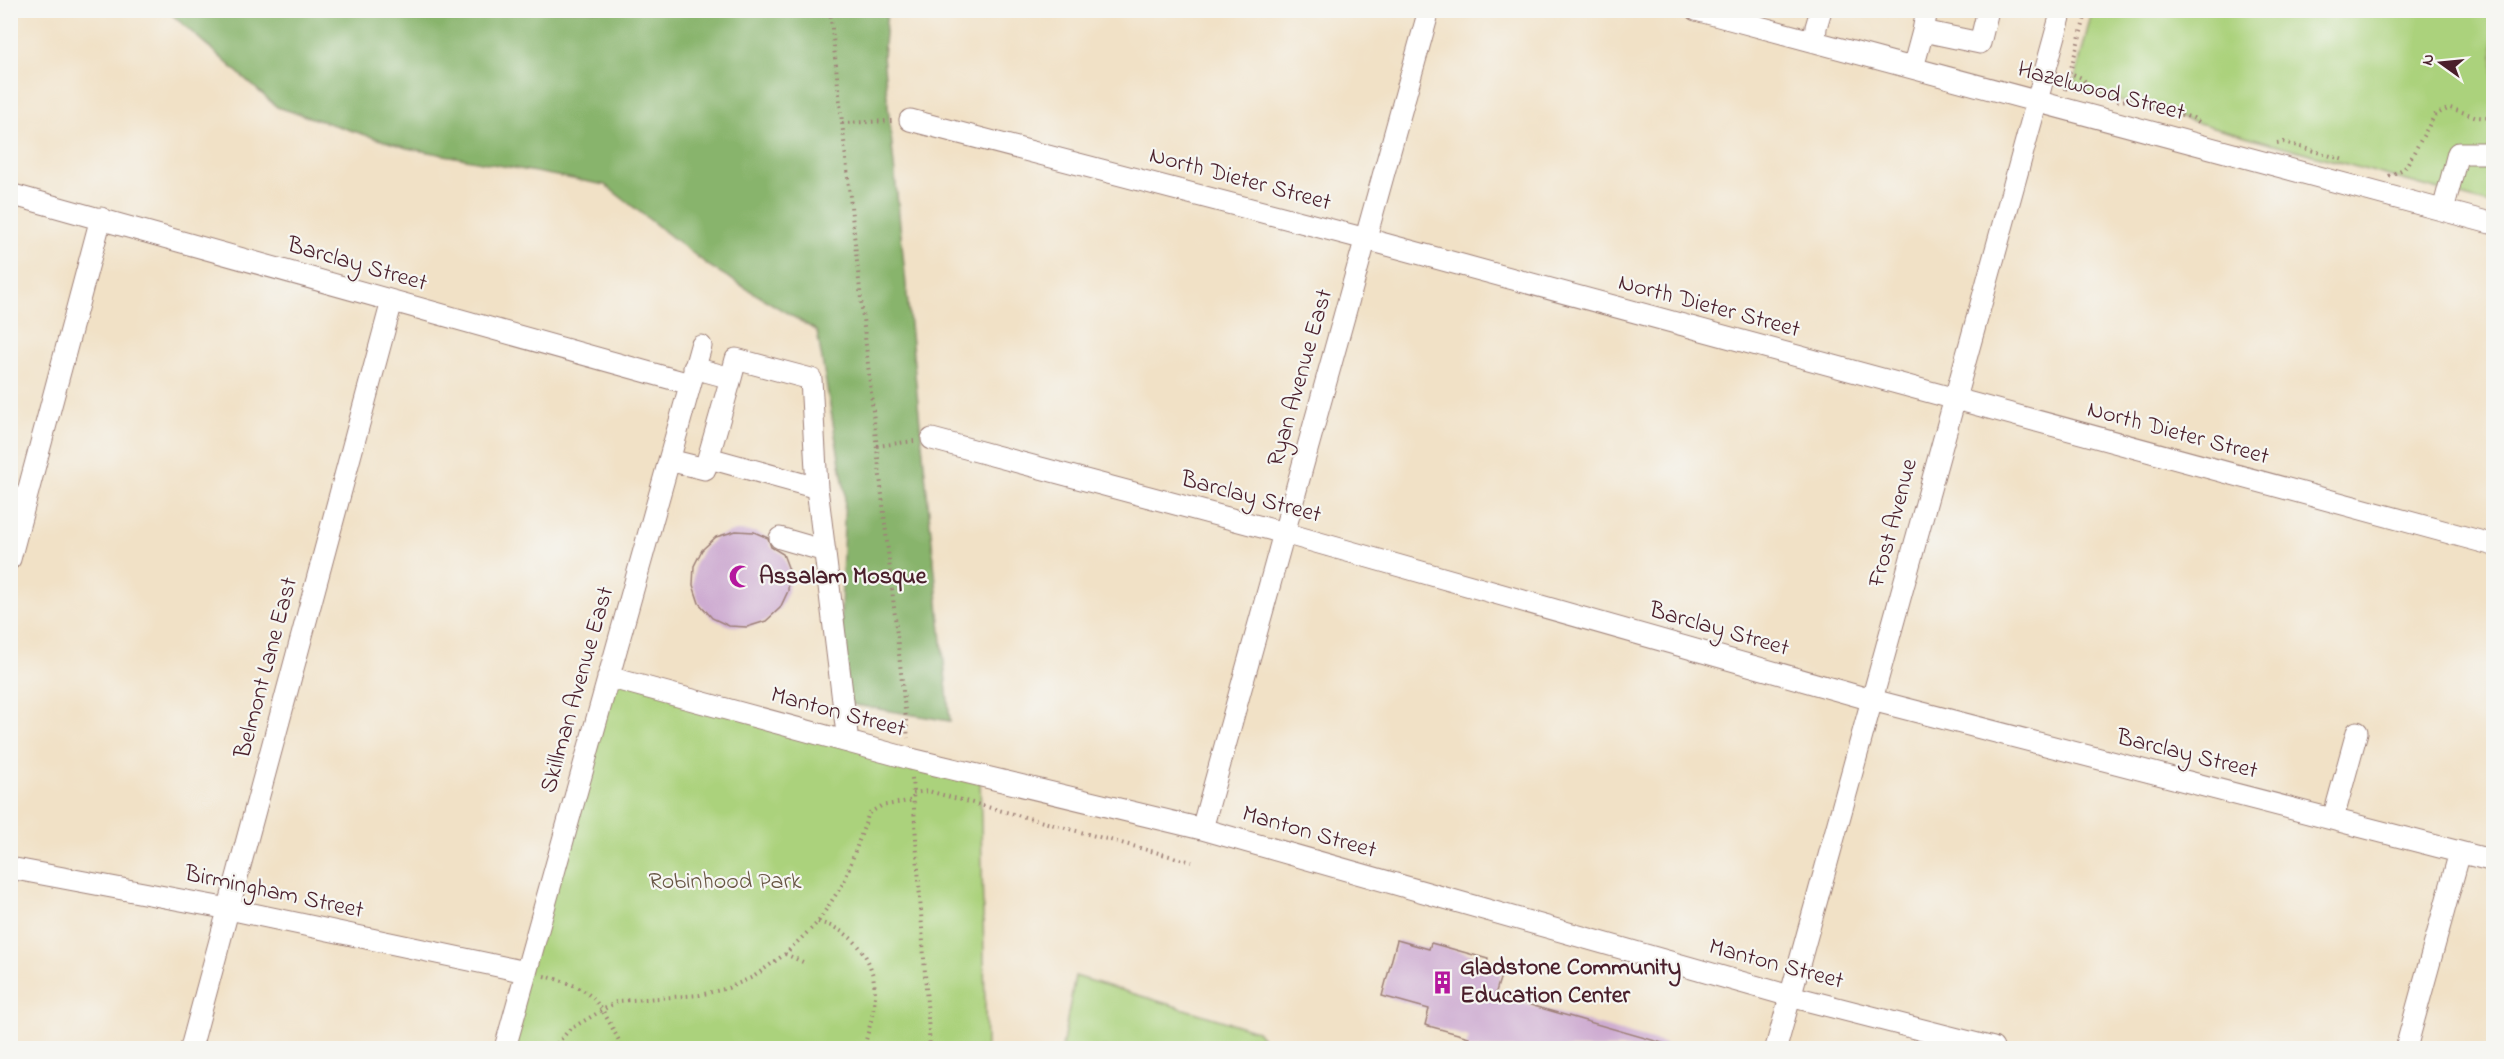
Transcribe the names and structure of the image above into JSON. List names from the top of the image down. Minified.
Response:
{"streets":{"street":["Hazelwood Street","North Dieter Street","Barclay Street","Ryan Avenue East","Frost Avenue","Belmont Lane East","Skillman Avenue East","Manton Street","Birmingham Street"]},"crossings":[["Hazelwood Street","Frost Avenue"],["North Dieter Street","Ryan Avenue East"],["North Dieter Street","Frost Avenue"],["Barclay Street","Ryan Avenue East"],["Barclay Street","Frost Avenue"],["Barclay Street","Belmont Lane East"],["Barclay Street","Skillman Avenue East"],["Ryan Avenue East","Manton Street"],["Frost Avenue","Manton Street"],["Belmont Lane East","Birmingham Street"],["Skillman Avenue East","Manton Street"],["Skillman Avenue East","Birmingham Street"]],"parks":["Robinhood Park"],"places":{"mosque":["Assalam Mosque"],"building":["Gladstone Community Education Center"]},"north":"left"}
